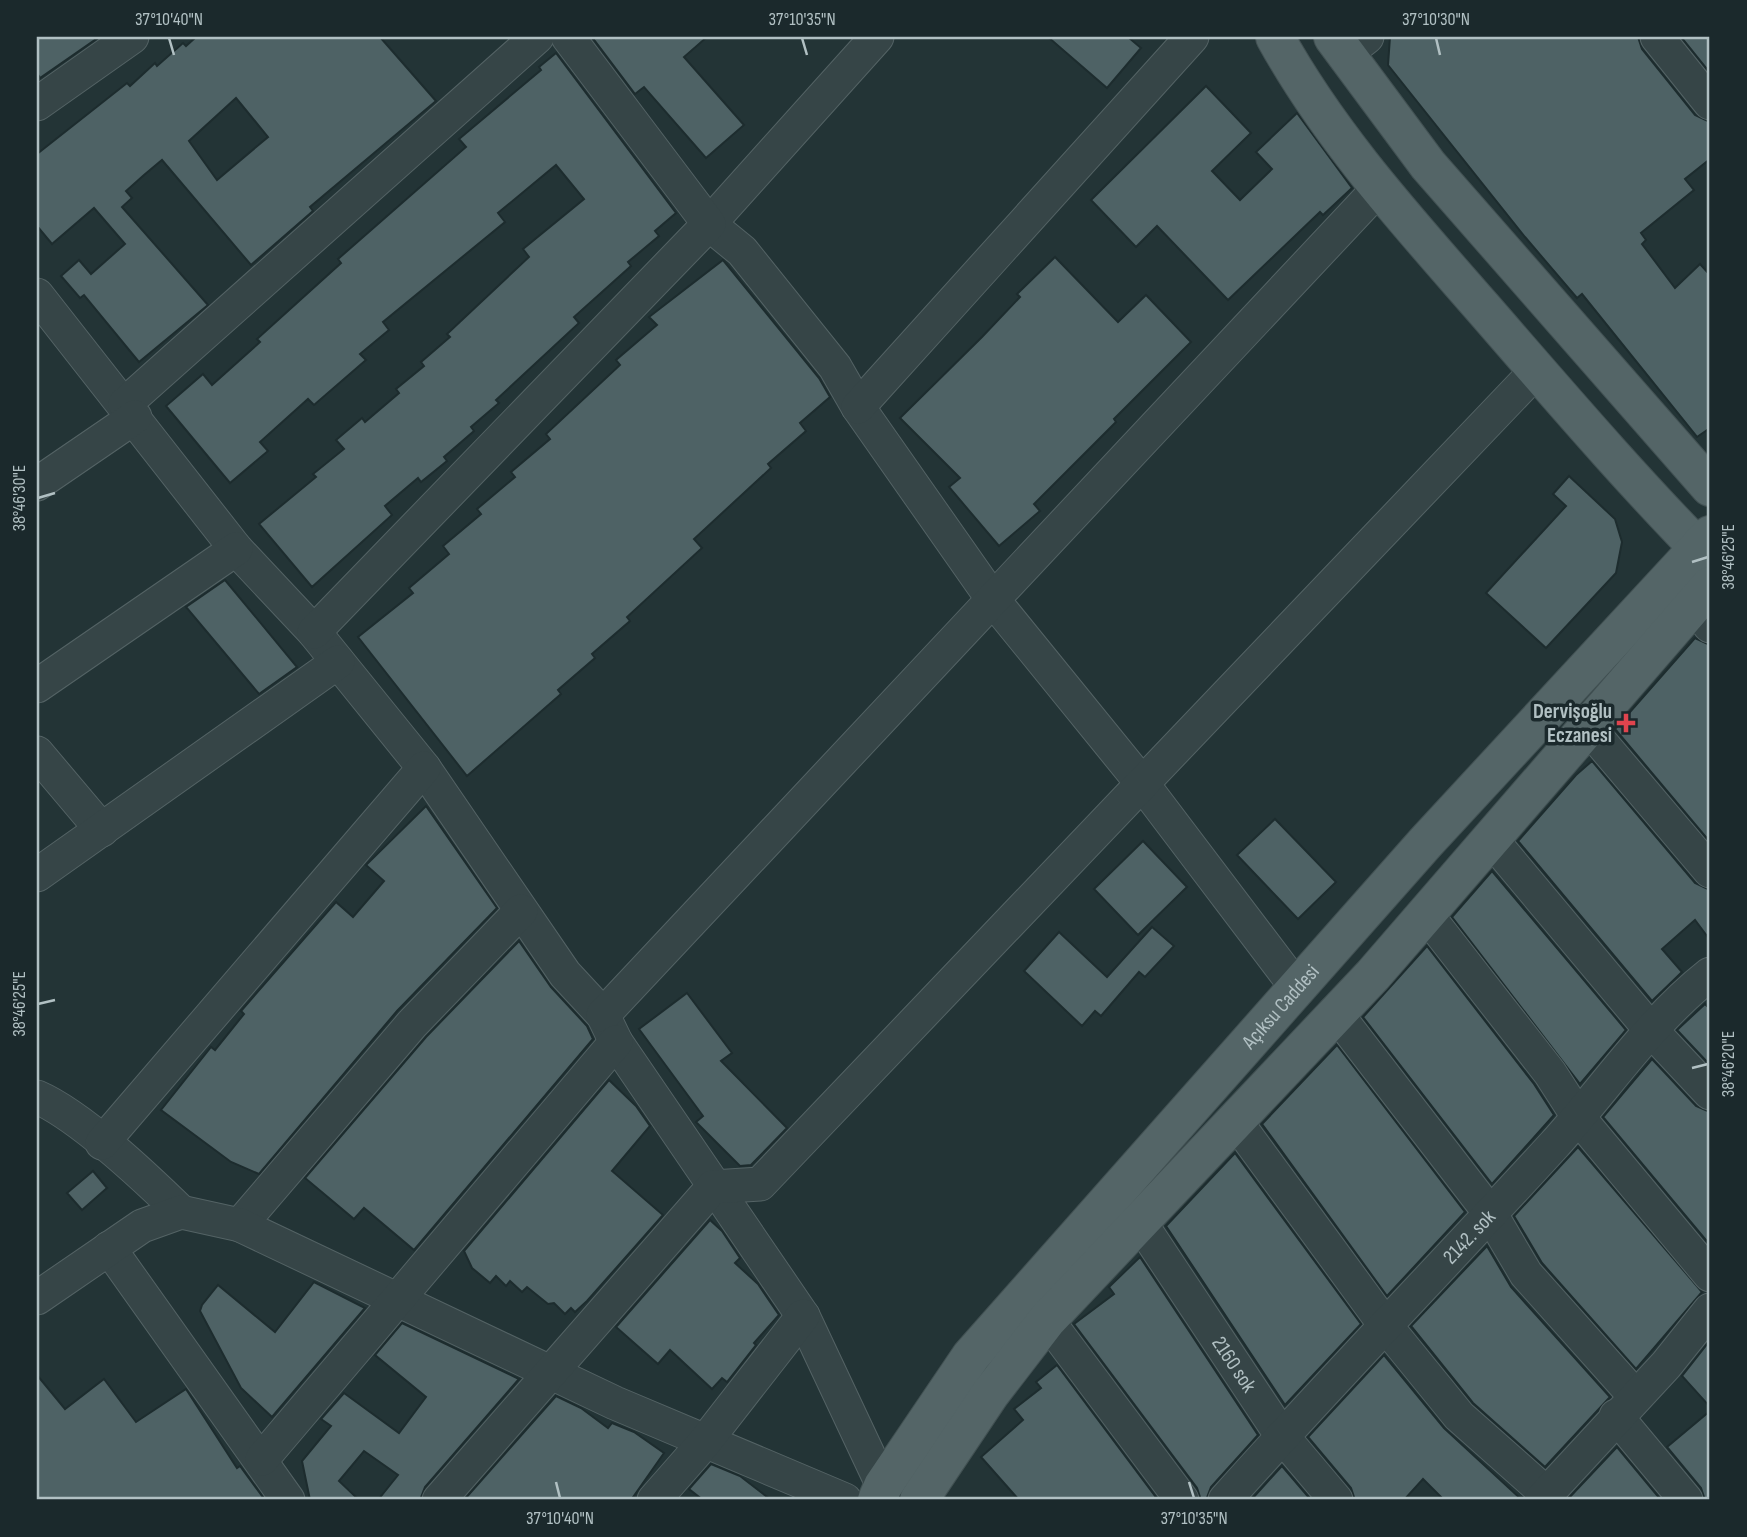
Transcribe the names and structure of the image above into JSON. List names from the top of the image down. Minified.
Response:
{"streets":{"main road":["Açıksu Caddesi"],"street":["2142. sok","2160 sok"]},"crossings":[["Açıksu Caddesi","2160 sok"],["2142. sok","2160 sok"]],"places":{"health":["Dervişoğlu Eczanesi"]},"coordinates":["37°10'40\"N","37°10'35\"N","37°10'30\"N","38°46'30\"E","38°46'25\"E","38°46'20\"E"]}
